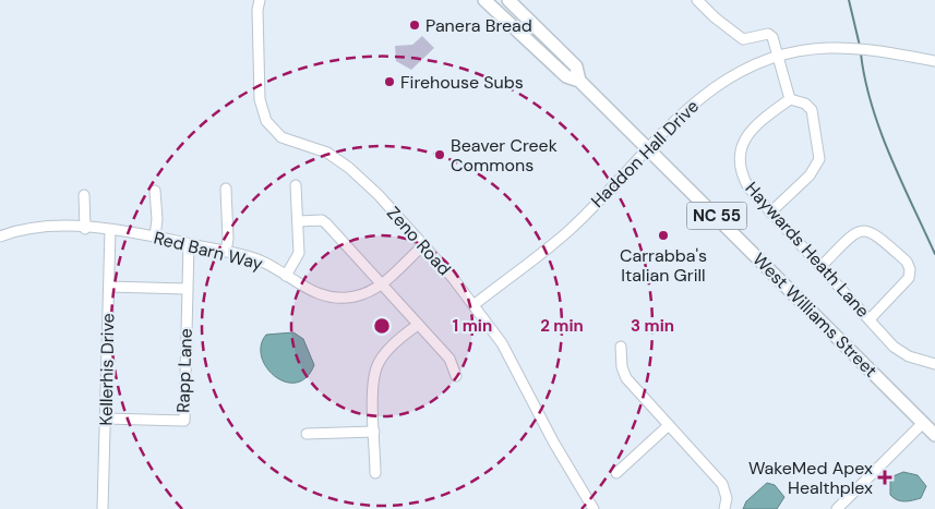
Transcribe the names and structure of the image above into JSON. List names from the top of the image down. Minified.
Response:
{"streets":{"main road":["NC 55","West Williams Street"],"street":["Haddon Hall Drive","Zeno Road","Haywards Heath Lane","Red Barn Way","Kellerhis Drive","Rapp Lane"]},"crossings":[["Haddon Hall Drive","Zeno Road"],["Haddon Hall Drive","West Williams Street"],["Zeno Road","Red Barn Way"],["Red Barn Way","Kellerhis Drive"],["Red Barn Way","Rapp Lane"],["Kellerhis Drive","Rapp Lane"]],"places":{"other":["Panera Bread","Firehouse Subs","Beaver Creek Commons","Carrabba's Italian Grill"],"health":["WakeMed Apex Healthplex"]},"rings":["1 min","2 min","3 min"]}
